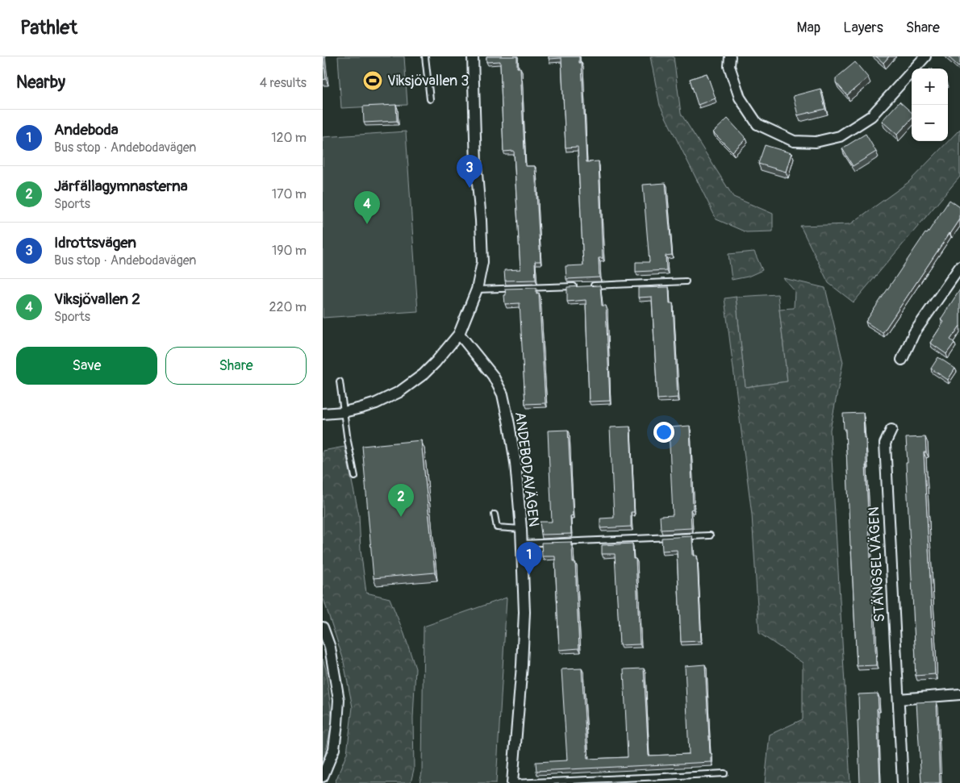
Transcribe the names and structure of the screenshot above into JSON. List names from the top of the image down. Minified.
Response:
{"streets":{"street":["ANDEBODAVÄGEN","STÄNGSELVÄGEN"]},"places":{"sports":["Viksjövallen 3"]},"page":{"header":"Pathlet","nav":["Map","Layers","Share"],"heading":["Nearby","4 results"],"map_buttons":["+","−"],"list":[{"mark":"1","name":"Andeboda","note":"Bus stop · Andebodavägen","value":"120 m"},{"mark":"2","name":"Järfällagymnasterna","note":"Sports","value":"170 m"},{"mark":"3","name":"Idrottsvägen","note":"Bus stop · Andebodavägen","value":"190 m"},{"mark":"4","name":"Viksjövallen 2","note":"Sports","value":"220 m"}],"pins":["3","4","2","1"],"buttons":["Save","Share"]}}
